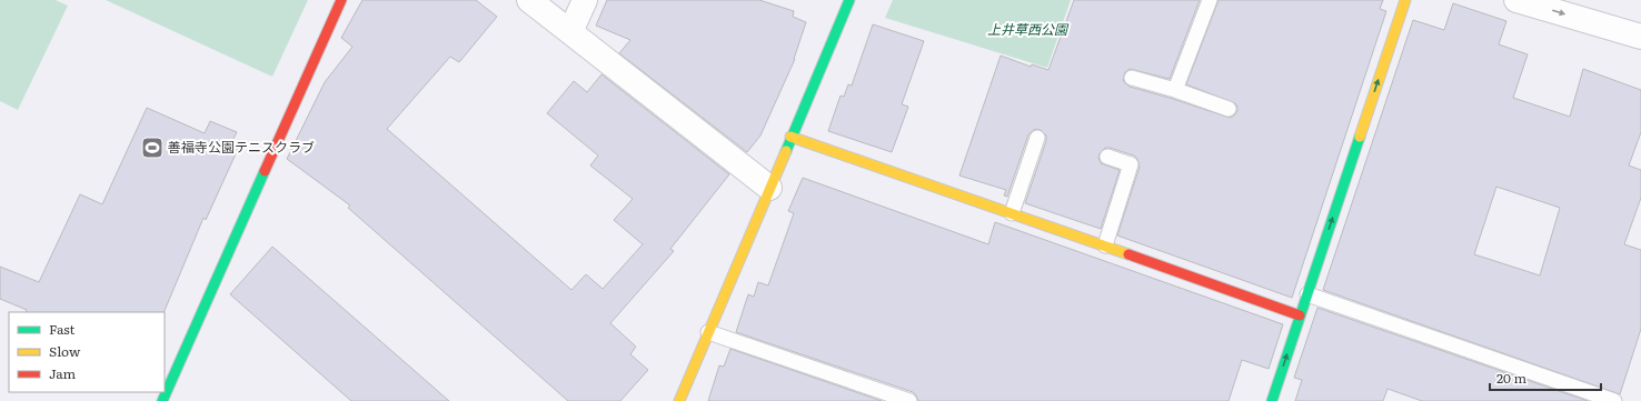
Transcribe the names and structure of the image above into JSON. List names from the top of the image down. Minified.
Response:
{"parks":["上井草西公園"],"places":{"sports":["善福寺公園テニスクラブ"]},"legend":["Fast","Slow","Jam"],"scale_bar":"20 m"}
